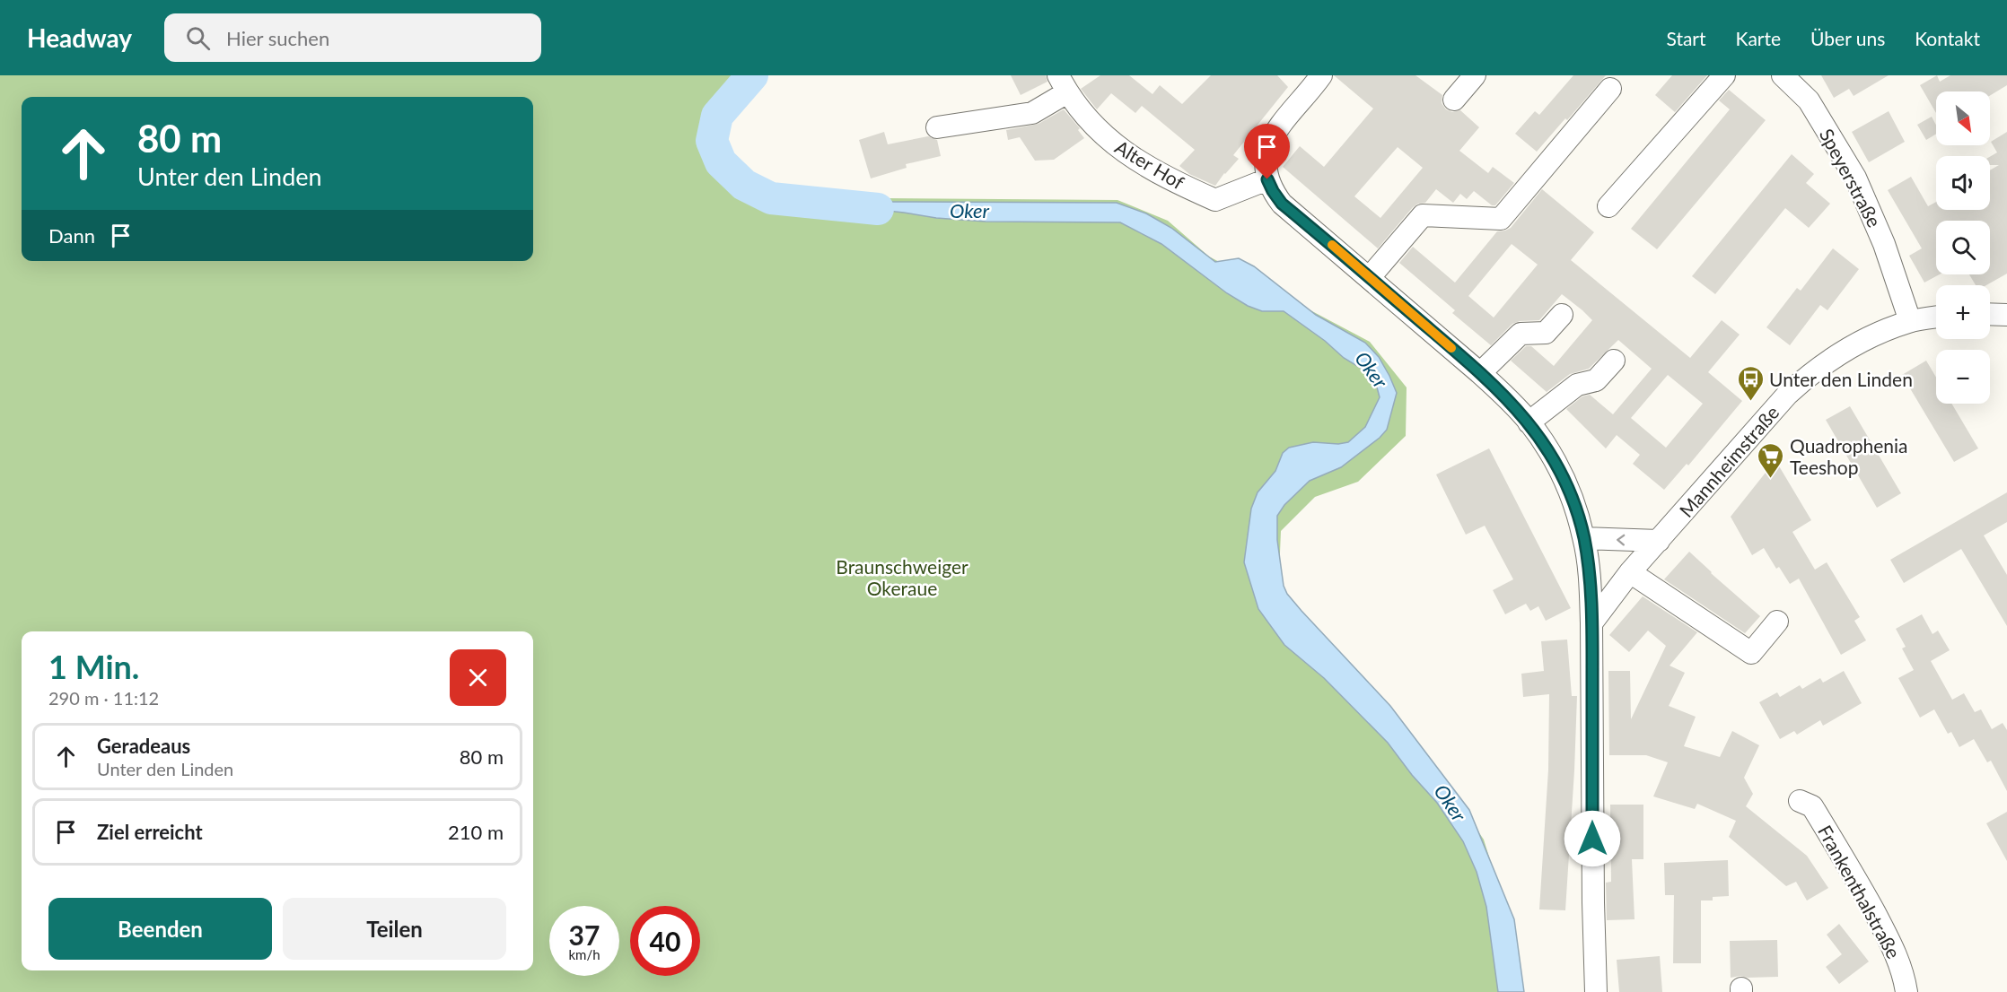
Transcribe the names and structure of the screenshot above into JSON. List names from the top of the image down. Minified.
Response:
{"streets":{"street":["Alter Hof","Speyerstraße","Mannheimstraße","Frankenthalstraße"]},"crossings":[["Speyerstraße","Mannheimstraße"]],"water":["Oker"],"parks":["Braunschweiger Okeraue"],"places":{"bus stop":["Unter den Linden"],"supermarket":["Quadrophenia Teeshop"]},"north":"bottom right","page":{"header":"Headway","search":"Hier suchen","nav":["Start","Karte","Über uns","Kontakt"],"map_buttons":["+","−"],"turn":["80 m","Unter den Linden"],"then":"Dann","heading":["1 Min.","290 m · 11:12"],"list":[{"name":"Geradeaus","note":"Unter den Linden","value":"80 m"},{"name":"Ziel erreicht","value":"210 m"}],"buttons":["Beenden","Teilen"],"speed":"37 km/h","limit":"40"}}
